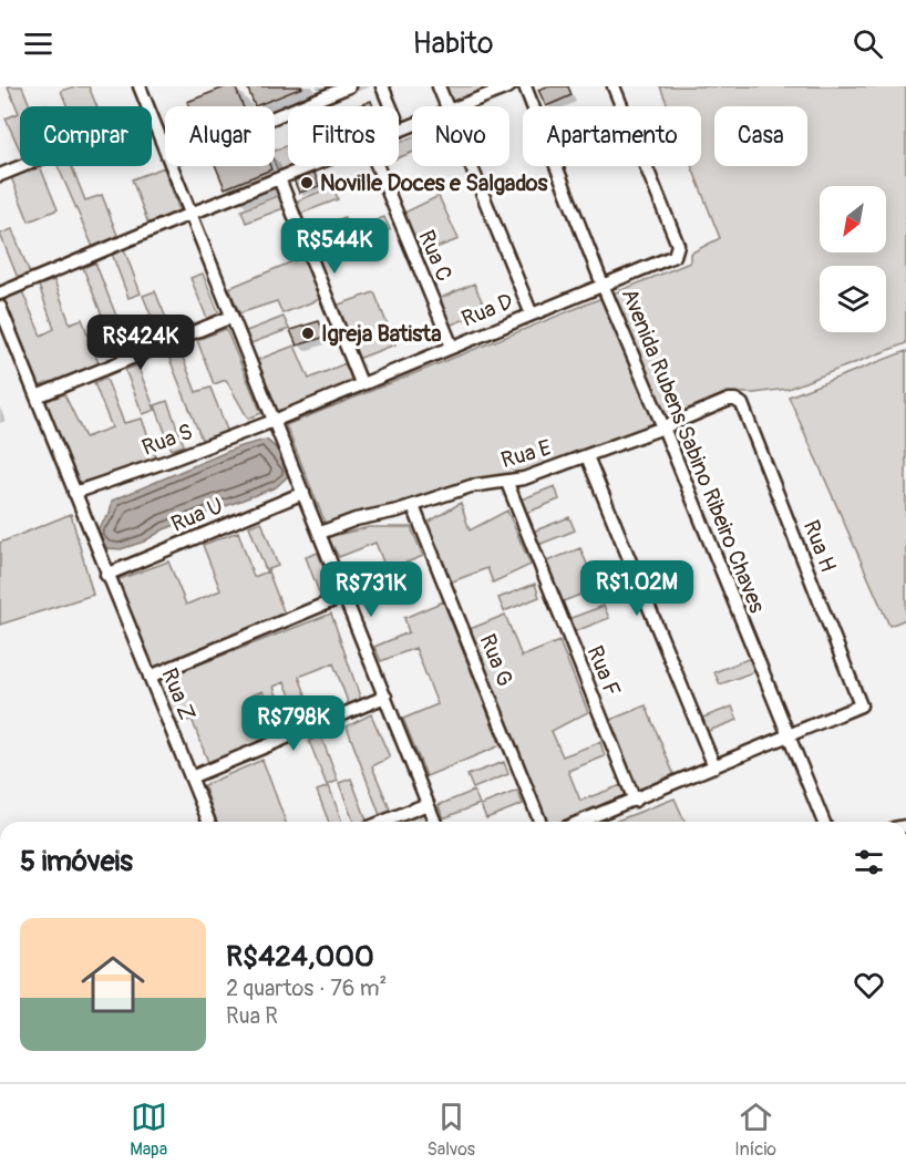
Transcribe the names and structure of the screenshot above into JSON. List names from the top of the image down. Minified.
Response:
{"streets":{"street":["Rua C","Rua D","Rua S","Avenida Rubens Sabino Ribeiro Chaves","Rua E","Rua U","Rua H","Rua G","Rua F","Rua Z"]},"crossings":[["Rua C","Rua D"],["Rua D","Rua S"],["Rua D","Avenida Rubens Sabino Ribeiro Chaves"],["Rua S","Rua Z"],["Avenida Rubens Sabino Ribeiro Chaves","Rua E"],["Avenida Rubens Sabino Ribeiro Chaves","Rua H"],["Rua E","Rua H"],["Rua E","Rua G"],["Rua E","Rua F"],["Rua U","Rua Z"]],"places":["Noville Doces e Salgados","Igreja Batista"],"north":"bottom left","page":{"header":"Habito","chip":["Comprar","Alugar","Filtros","Novo","Apartamento","Casa"],"price":["R$544K","R$424K","R$1.02M","R$731K","R$798K"],"heading":"5 imóveis","list":[{"name":"R$424,000","note":"2 quartos · 76 m² · Rua R"}],"tabs":["Mapa","Salvos","Início"]}}
